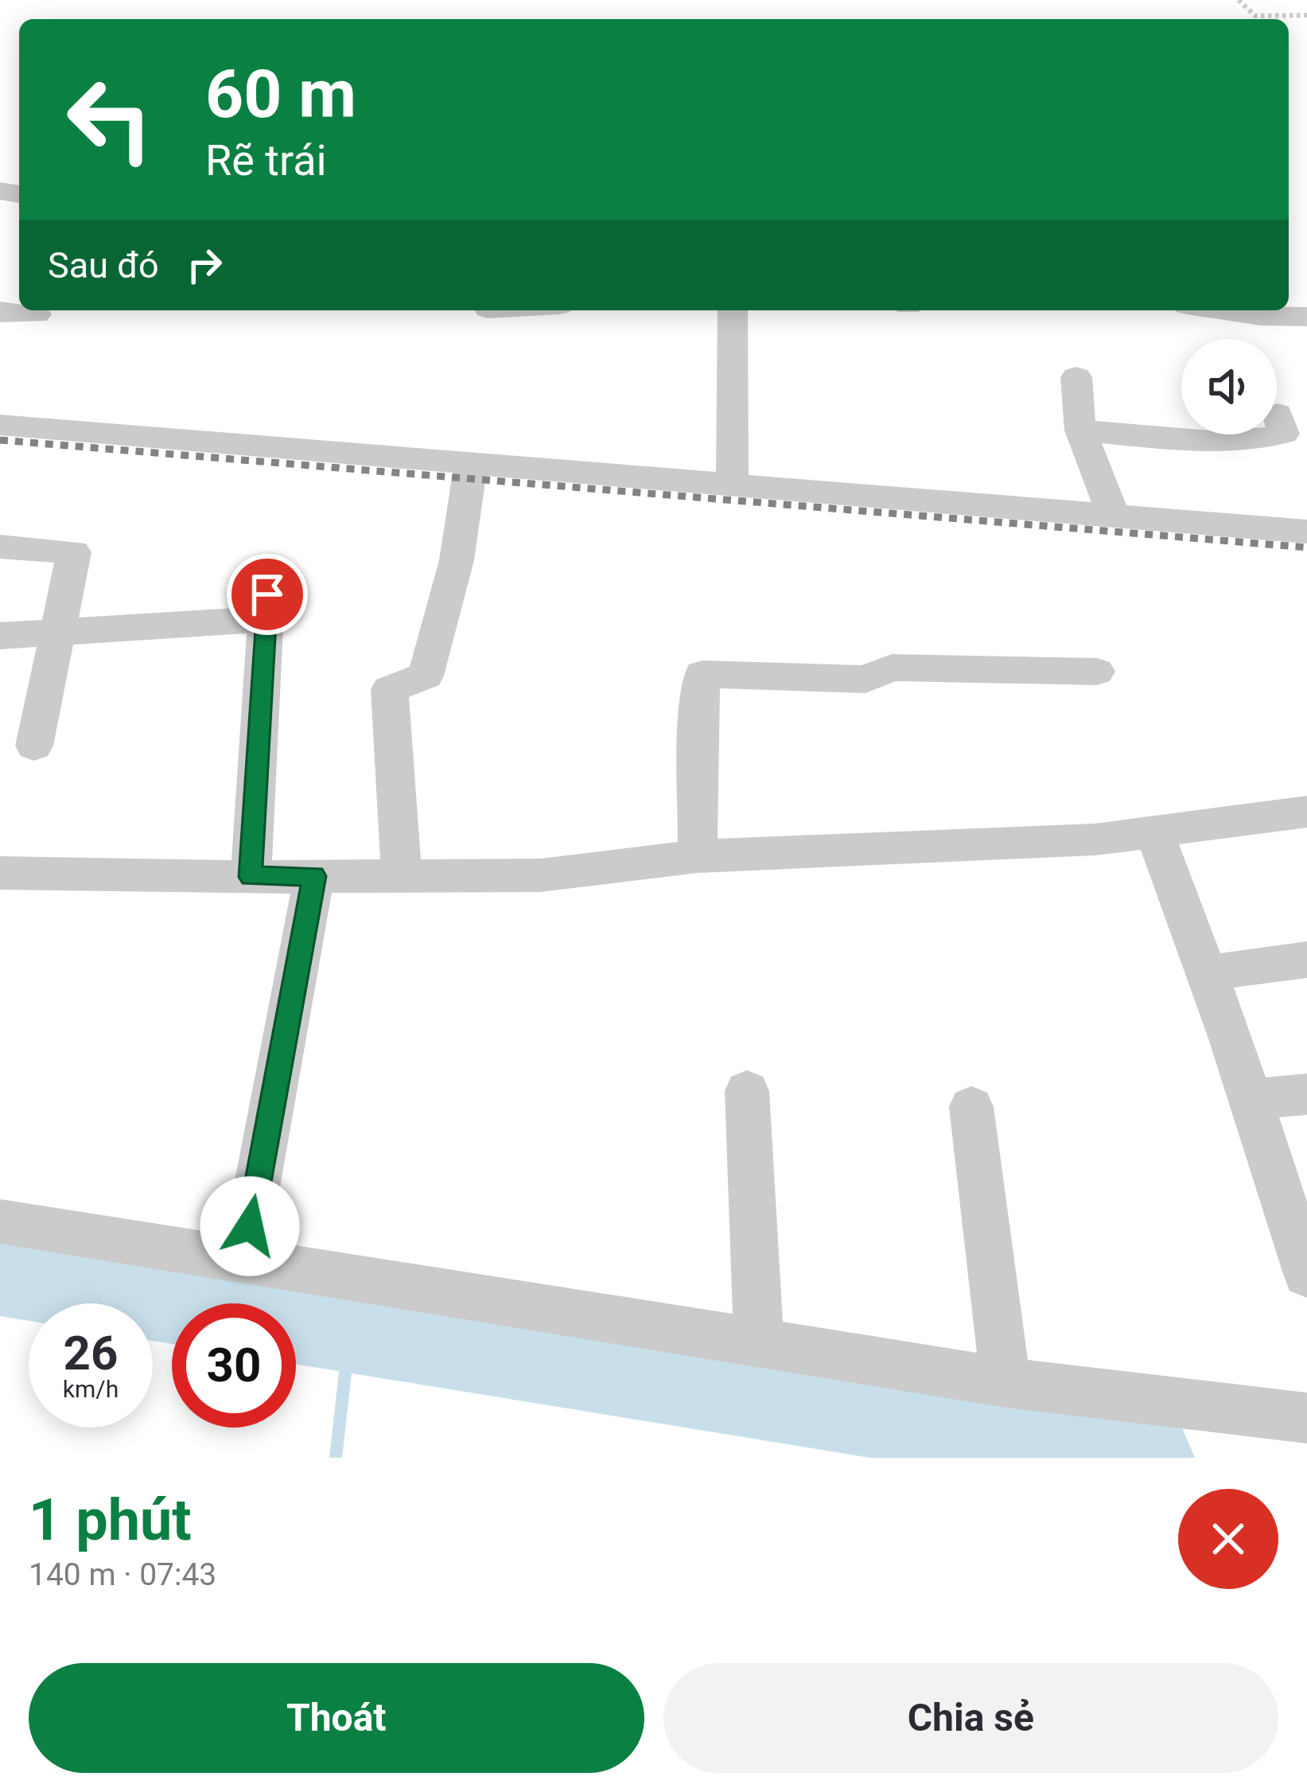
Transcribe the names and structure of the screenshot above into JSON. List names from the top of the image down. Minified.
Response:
{"page":{"turn":["60 m","Rẽ trái"],"then":"Sau đó","speed":"26 km/h","limit":"30","heading":["1 phút","140 m · 07:43"],"buttons":["Thoát","Chia sẻ"]}}
